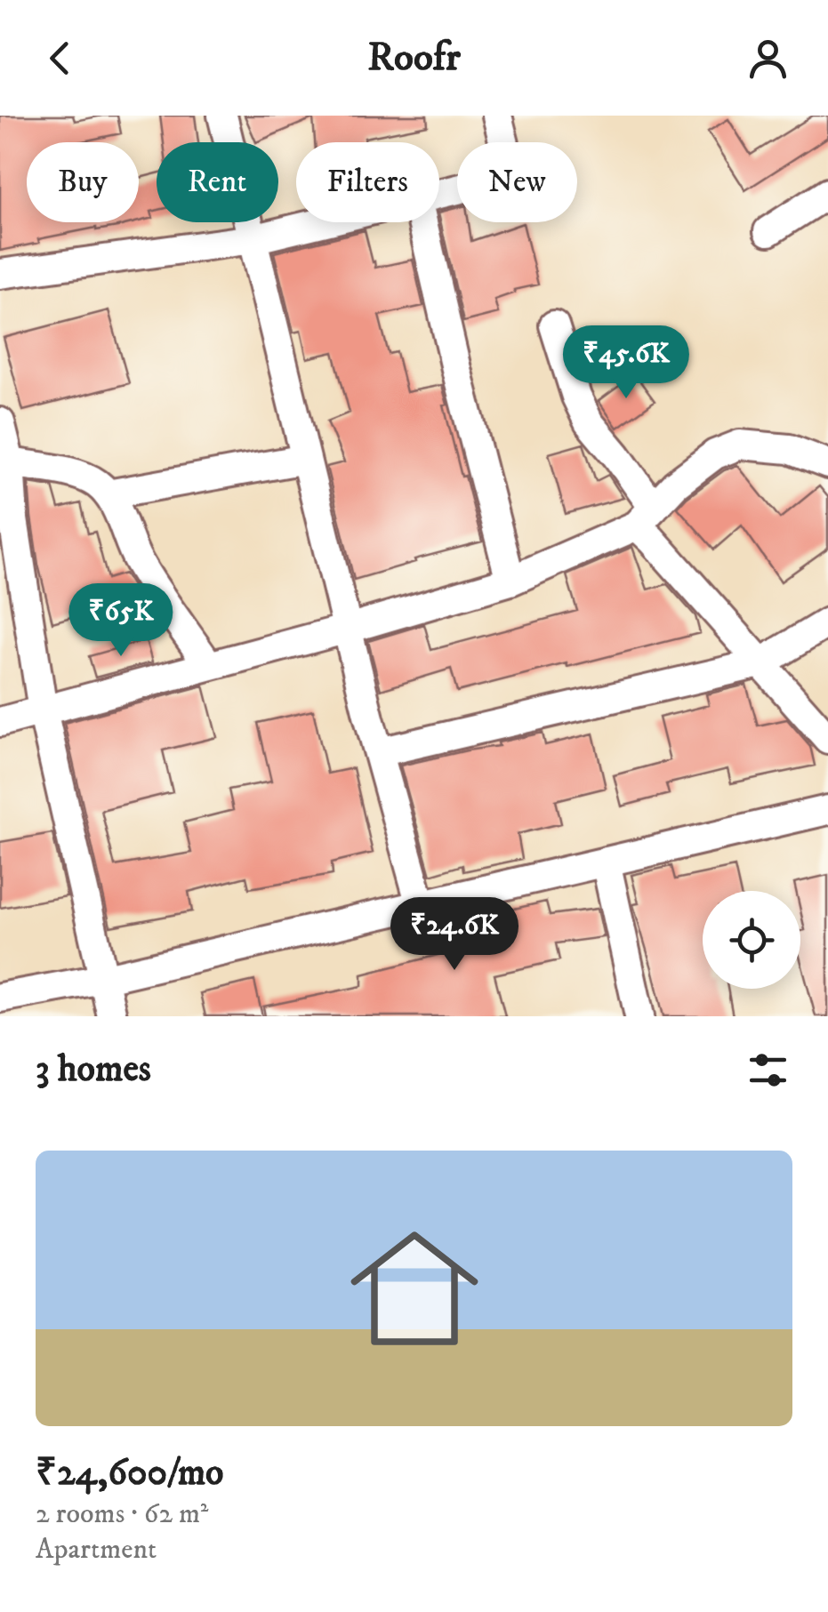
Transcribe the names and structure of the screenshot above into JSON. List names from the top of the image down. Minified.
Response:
{"page":{"header":"Roofr","chip":["Buy","Rent","Filters","New"],"price":["₹45.6K","₹65K","₹24.6K"],"heading":"3 homes","list":[{"name":"₹24,600/mo","note":"2 rooms · 62 m² · Apartment"}]}}
